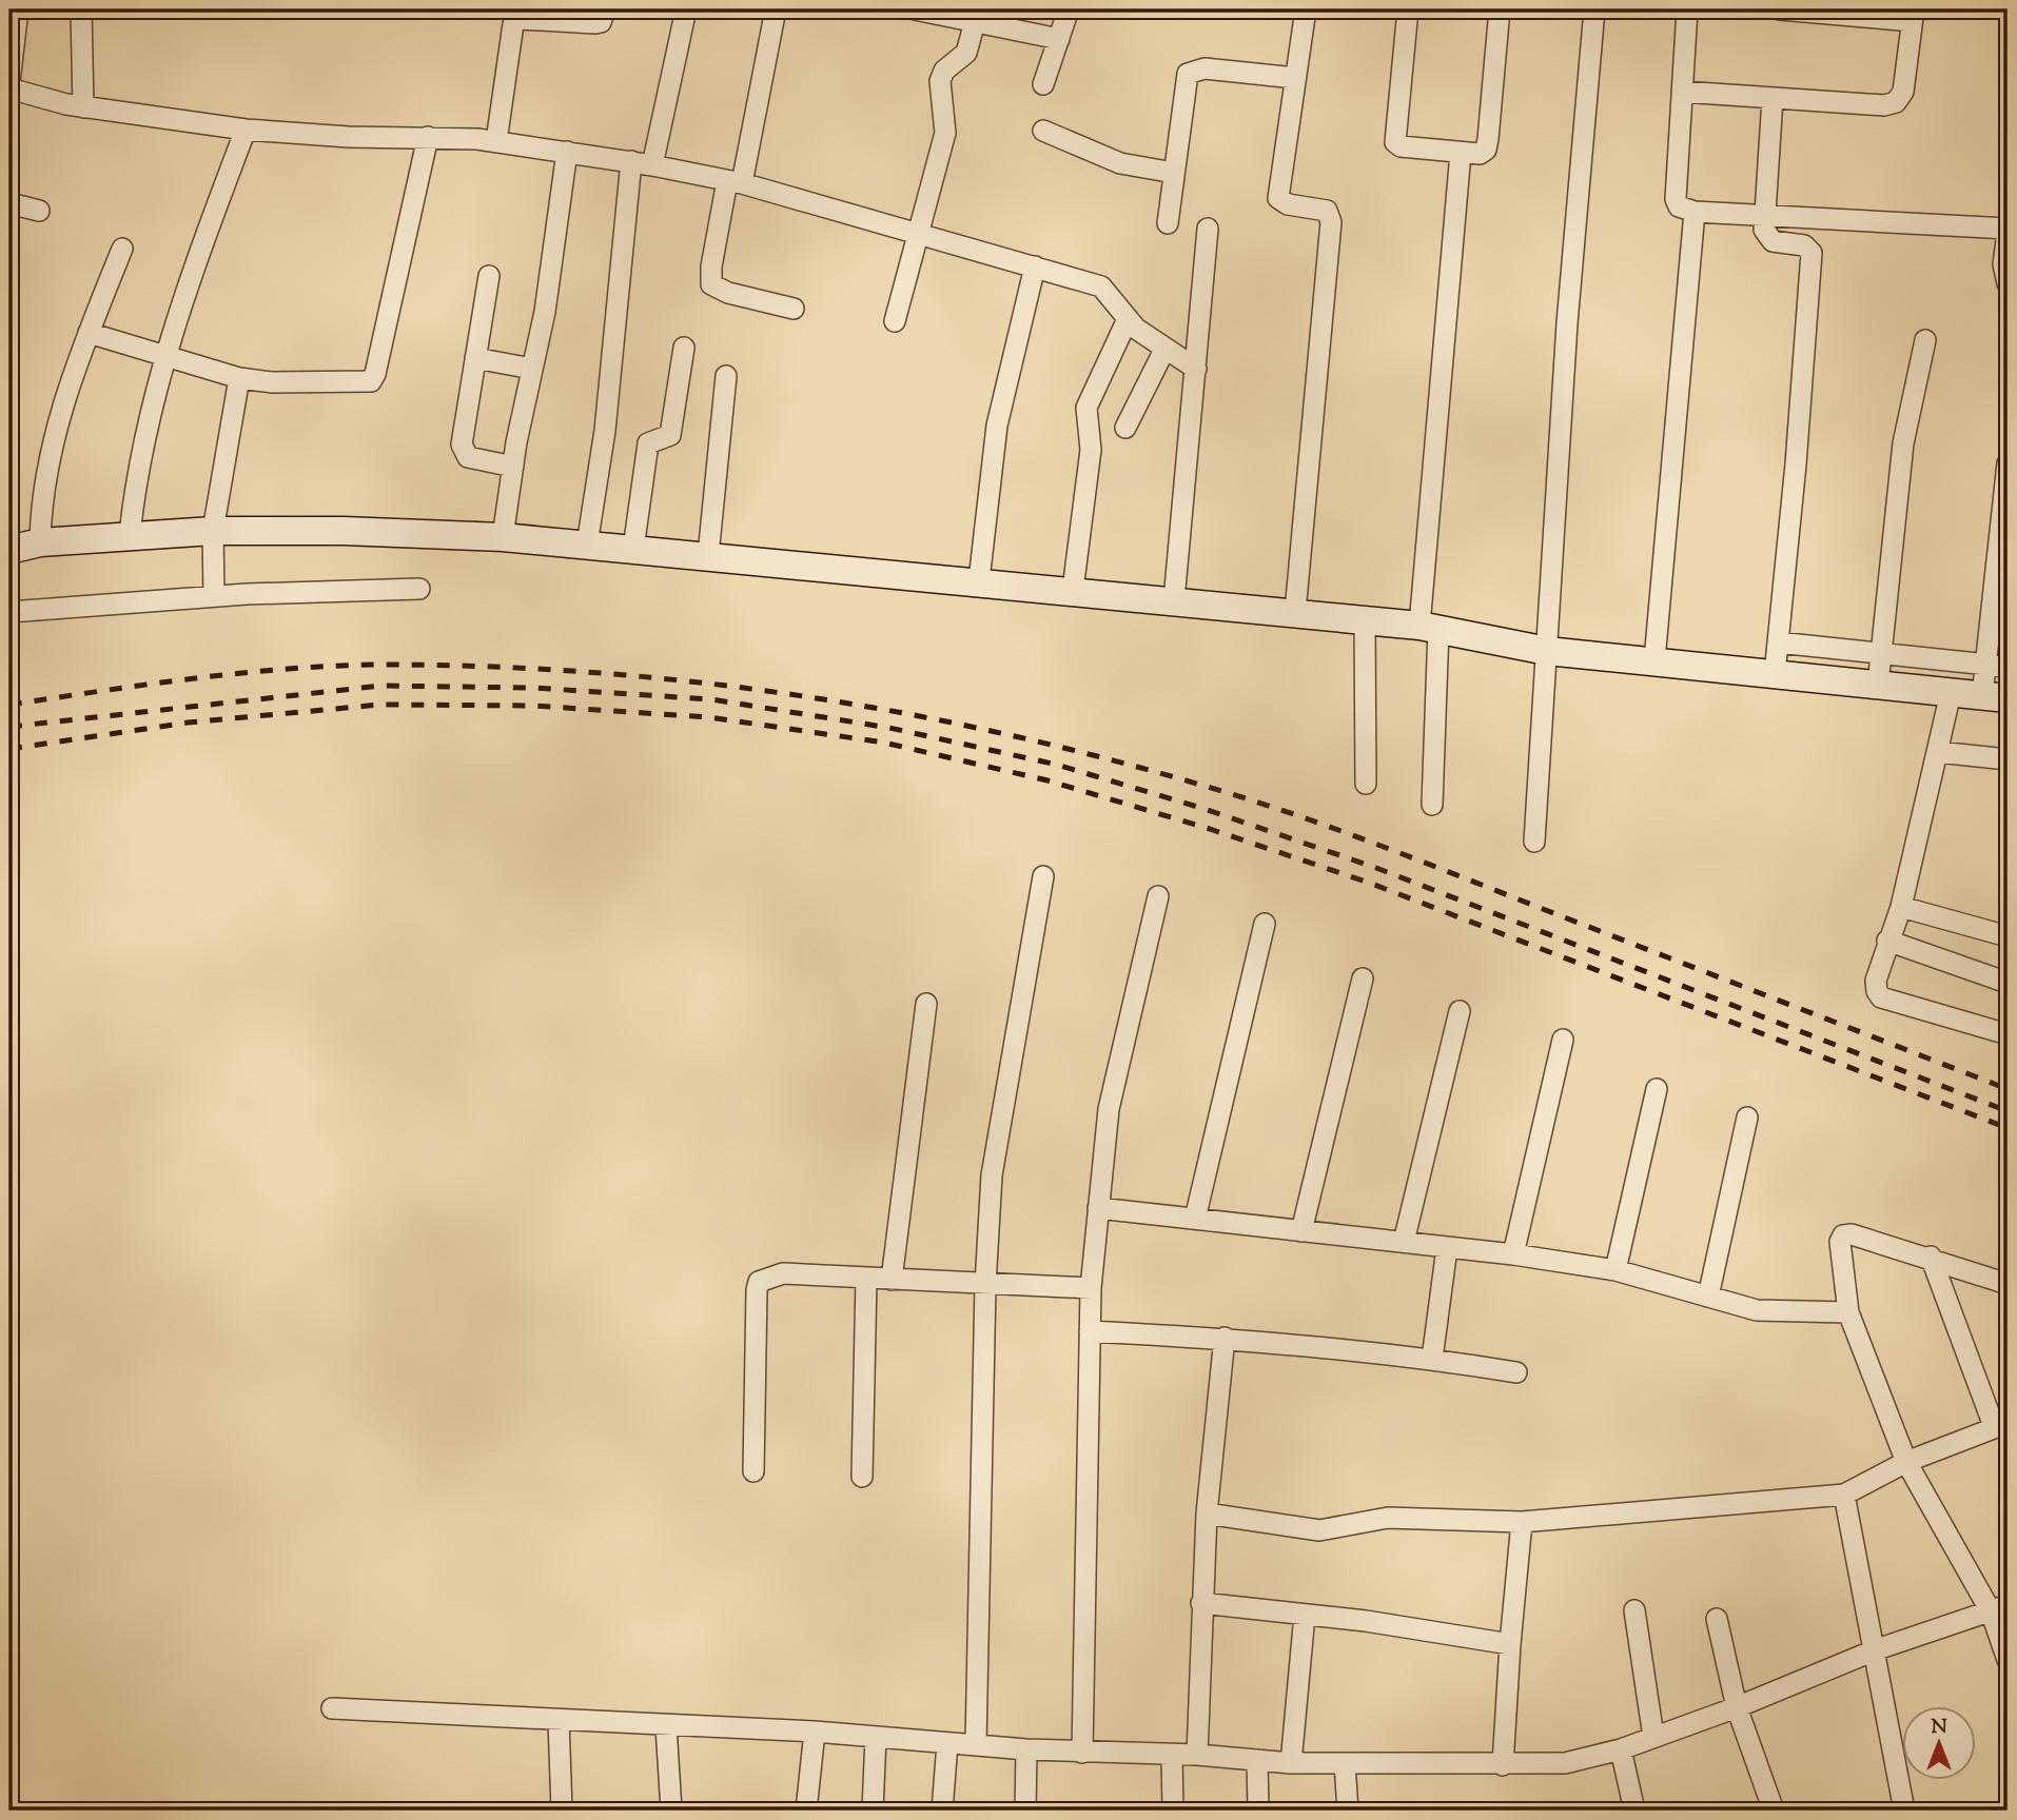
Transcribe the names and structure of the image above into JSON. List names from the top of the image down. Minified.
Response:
{"north":"top"}
